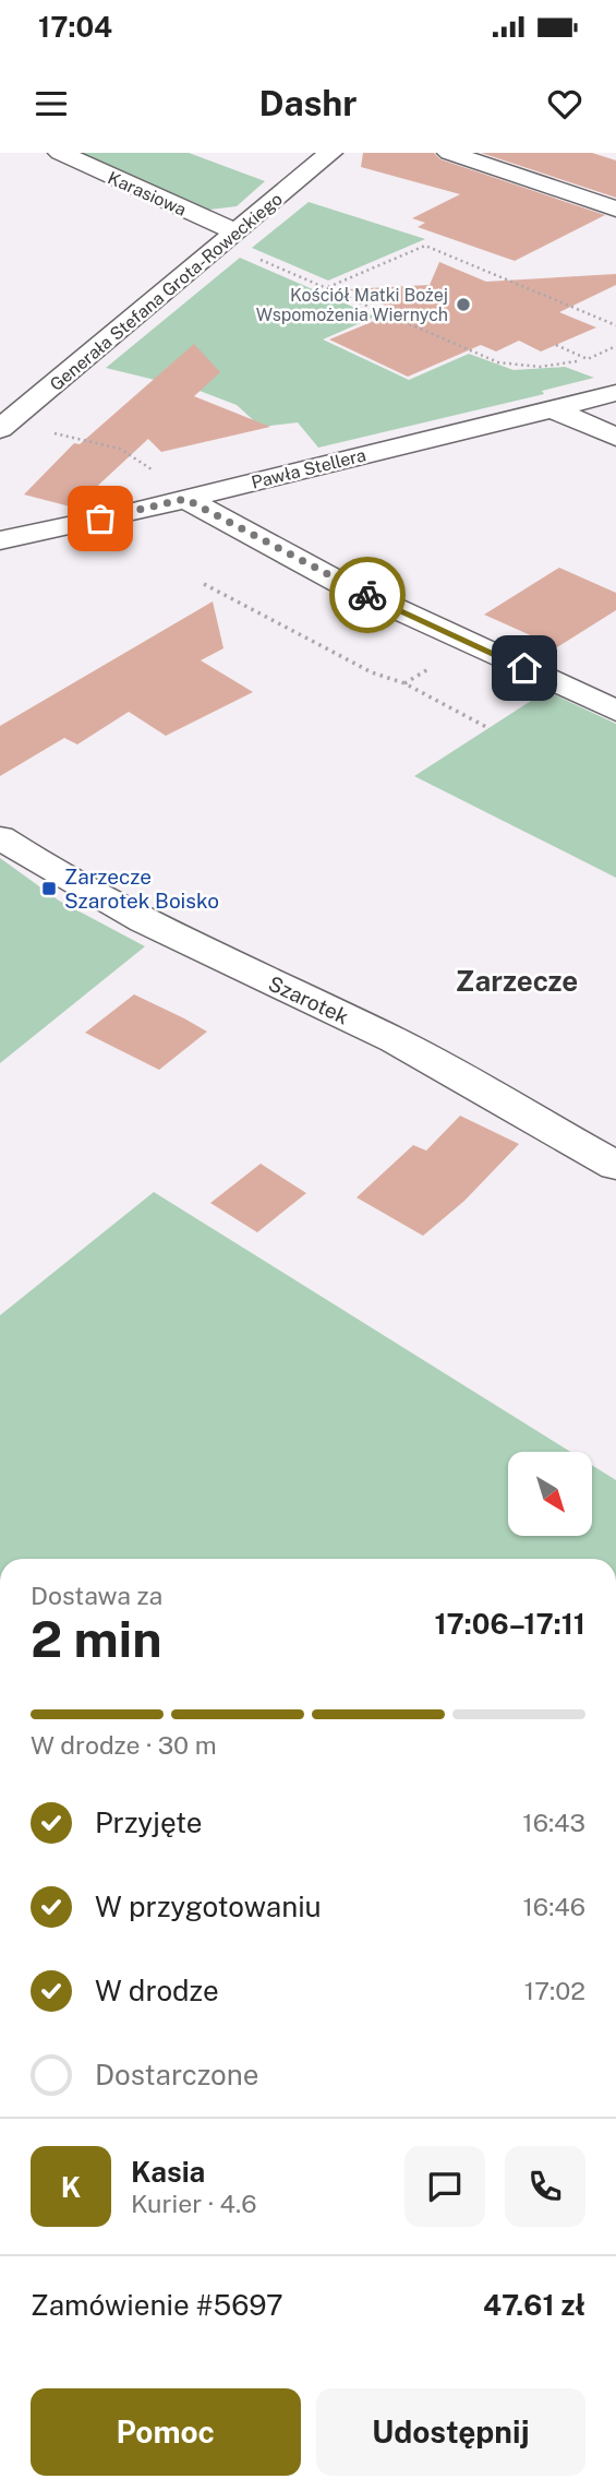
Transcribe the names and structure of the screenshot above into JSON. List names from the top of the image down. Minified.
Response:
{"streets":{"street":["Karasiowa","Generała Stefana Grota-Roweckiego","Pawła Stellera","Szarotek"]},"crossings":[["Karasiowa","Generała Stefana Grota-Roweckiego"]],"districts":["Zarzecze"],"places":{"other":["Kościół Matki Bożej Wspomożenia Wiernych"],"transit":["Zarzecze Szarotek Boisko"]},"north":"bottom right","page":{"status":"17:04","header":"Dashr","heading":["2 min","Dostawa za","17:06–17:11"],"panel":["Kasia","Kurier · 4.6","Zamówienie #5697","47.61 zł"],"bar":"W drodze · 30 m","list":[["Przyjęte","16:43"],["W przygotowaniu","16:46"],["W drodze","17:02"],"Dostarczone"],"round":"K","buttons":["Pomoc","Udostępnij"]}}
